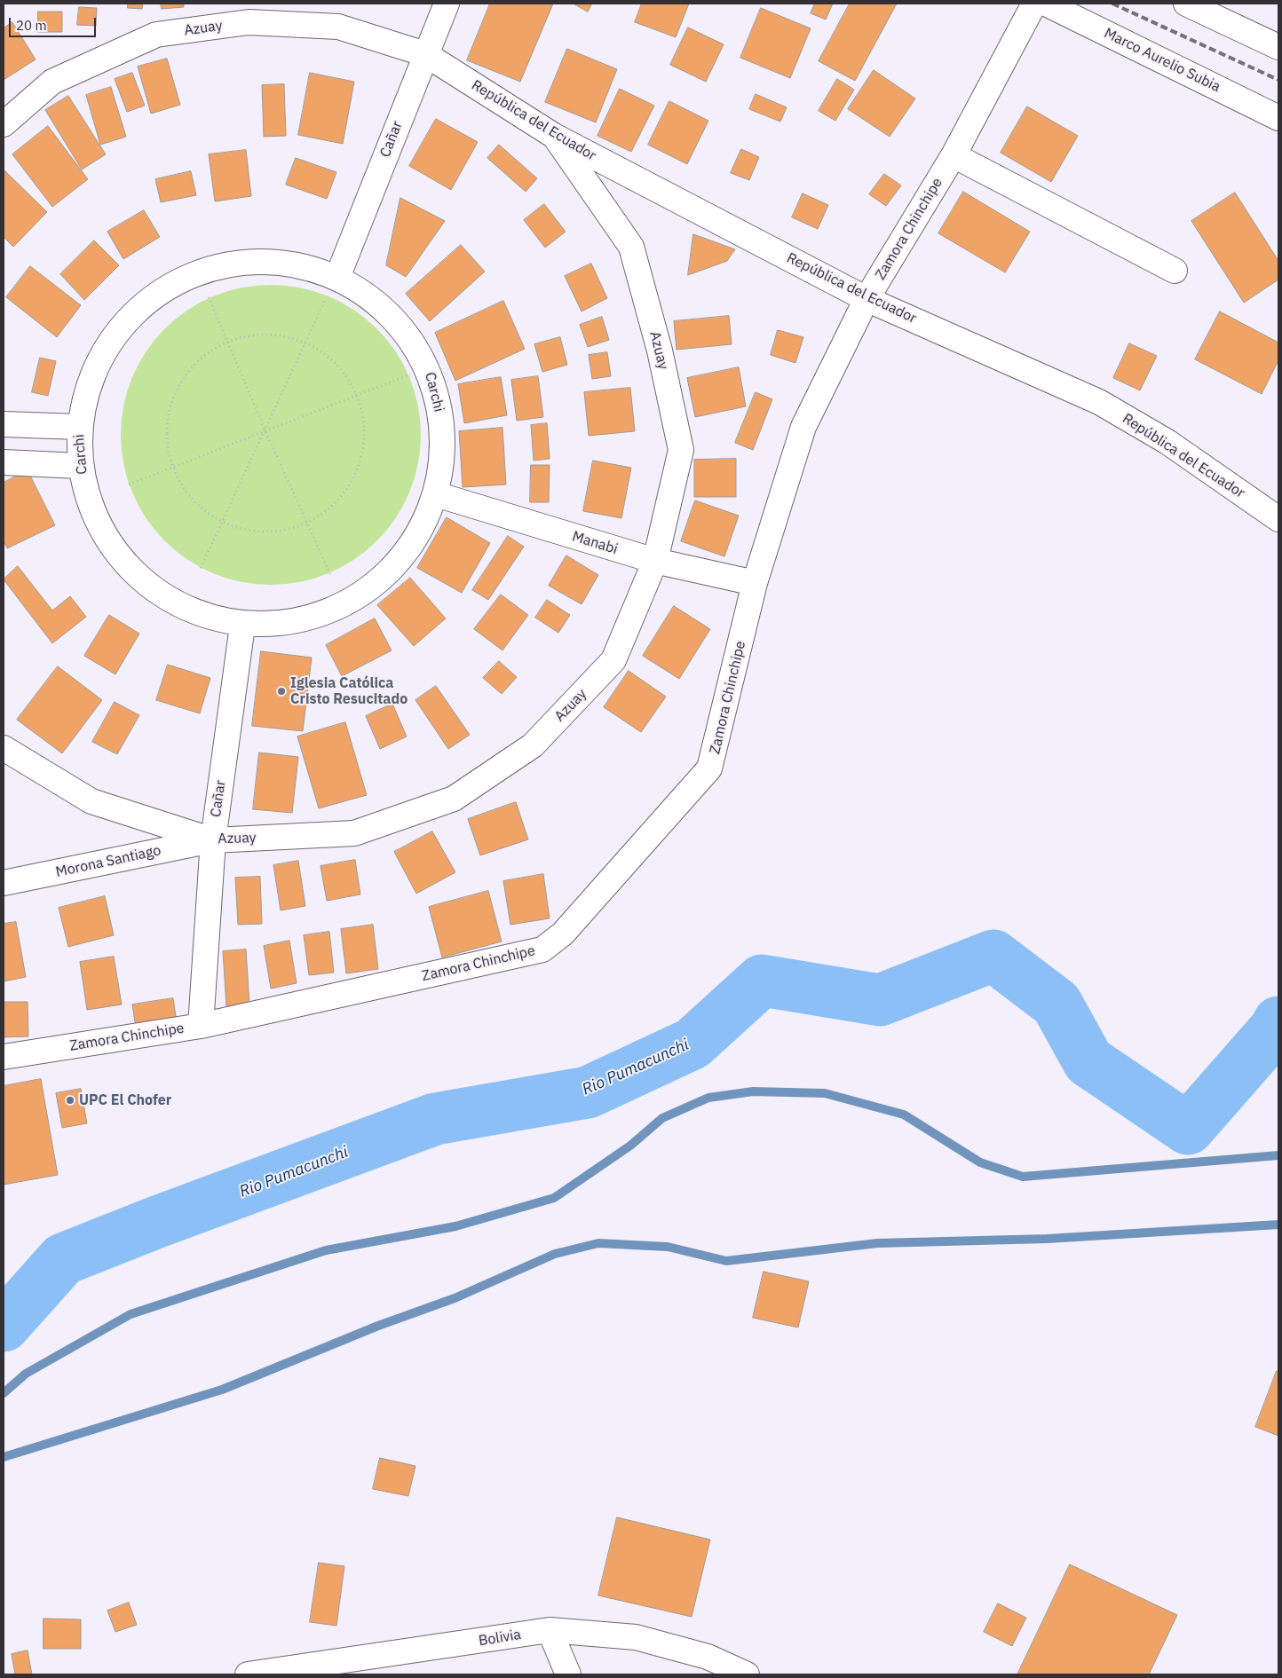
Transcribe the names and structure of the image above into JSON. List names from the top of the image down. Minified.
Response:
{"streets":{"street":["Azuay","Marco Aurelio Subia","República del Ecuador","Cañar","Zamora Chinchipe","Carchi","Manabi","Morona Santiago","Bolivia"]},"crossings":[["Azuay","República del Ecuador"],["Azuay","Cañar"],["Azuay","Manabi"],["Azuay","Morona Santiago"],["República del Ecuador","Cañar"],["República del Ecuador","Zamora Chinchipe"],["Cañar","Zamora Chinchipe"],["Cañar","Carchi"],["Cañar","Morona Santiago"],["Zamora Chinchipe","Manabi"],["Carchi","Manabi"]],"water":["Rio Pumacunchi"],"places":["Iglesia Católica Cristo Resucitado","UPC El Chofer"],"scale_bar":"20 m"}
